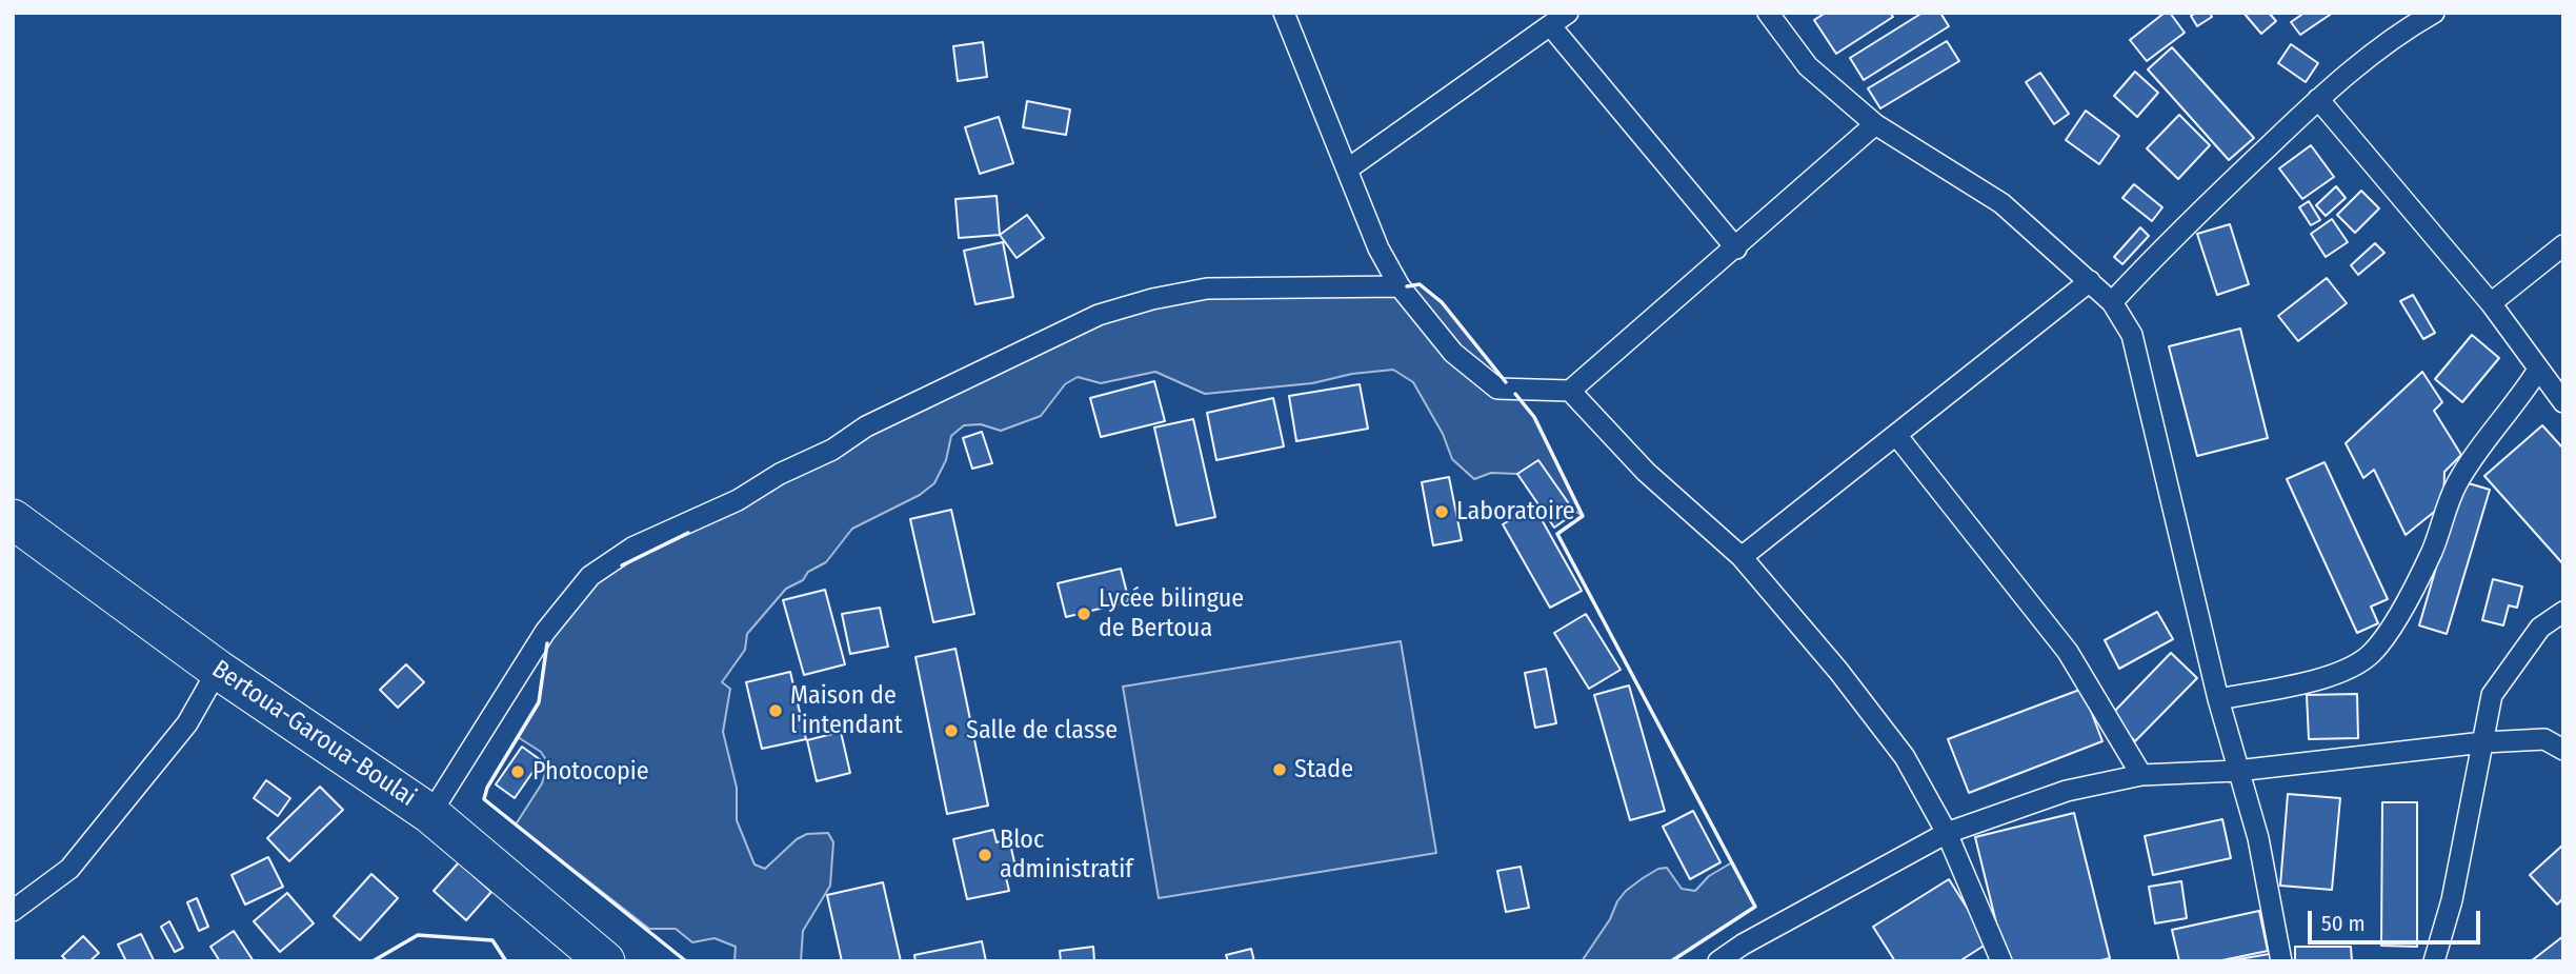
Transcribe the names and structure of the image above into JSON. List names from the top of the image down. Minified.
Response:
{"streets":{"highway":["Bertoua-Garoua-Boulai"]},"places":["Laboratoire","Lycée bilingue de Bertoua","Maison de l'intendant","Salle de classe","Stade","Photocopie","Bloc administratif"],"scale_bar":"50 m"}
